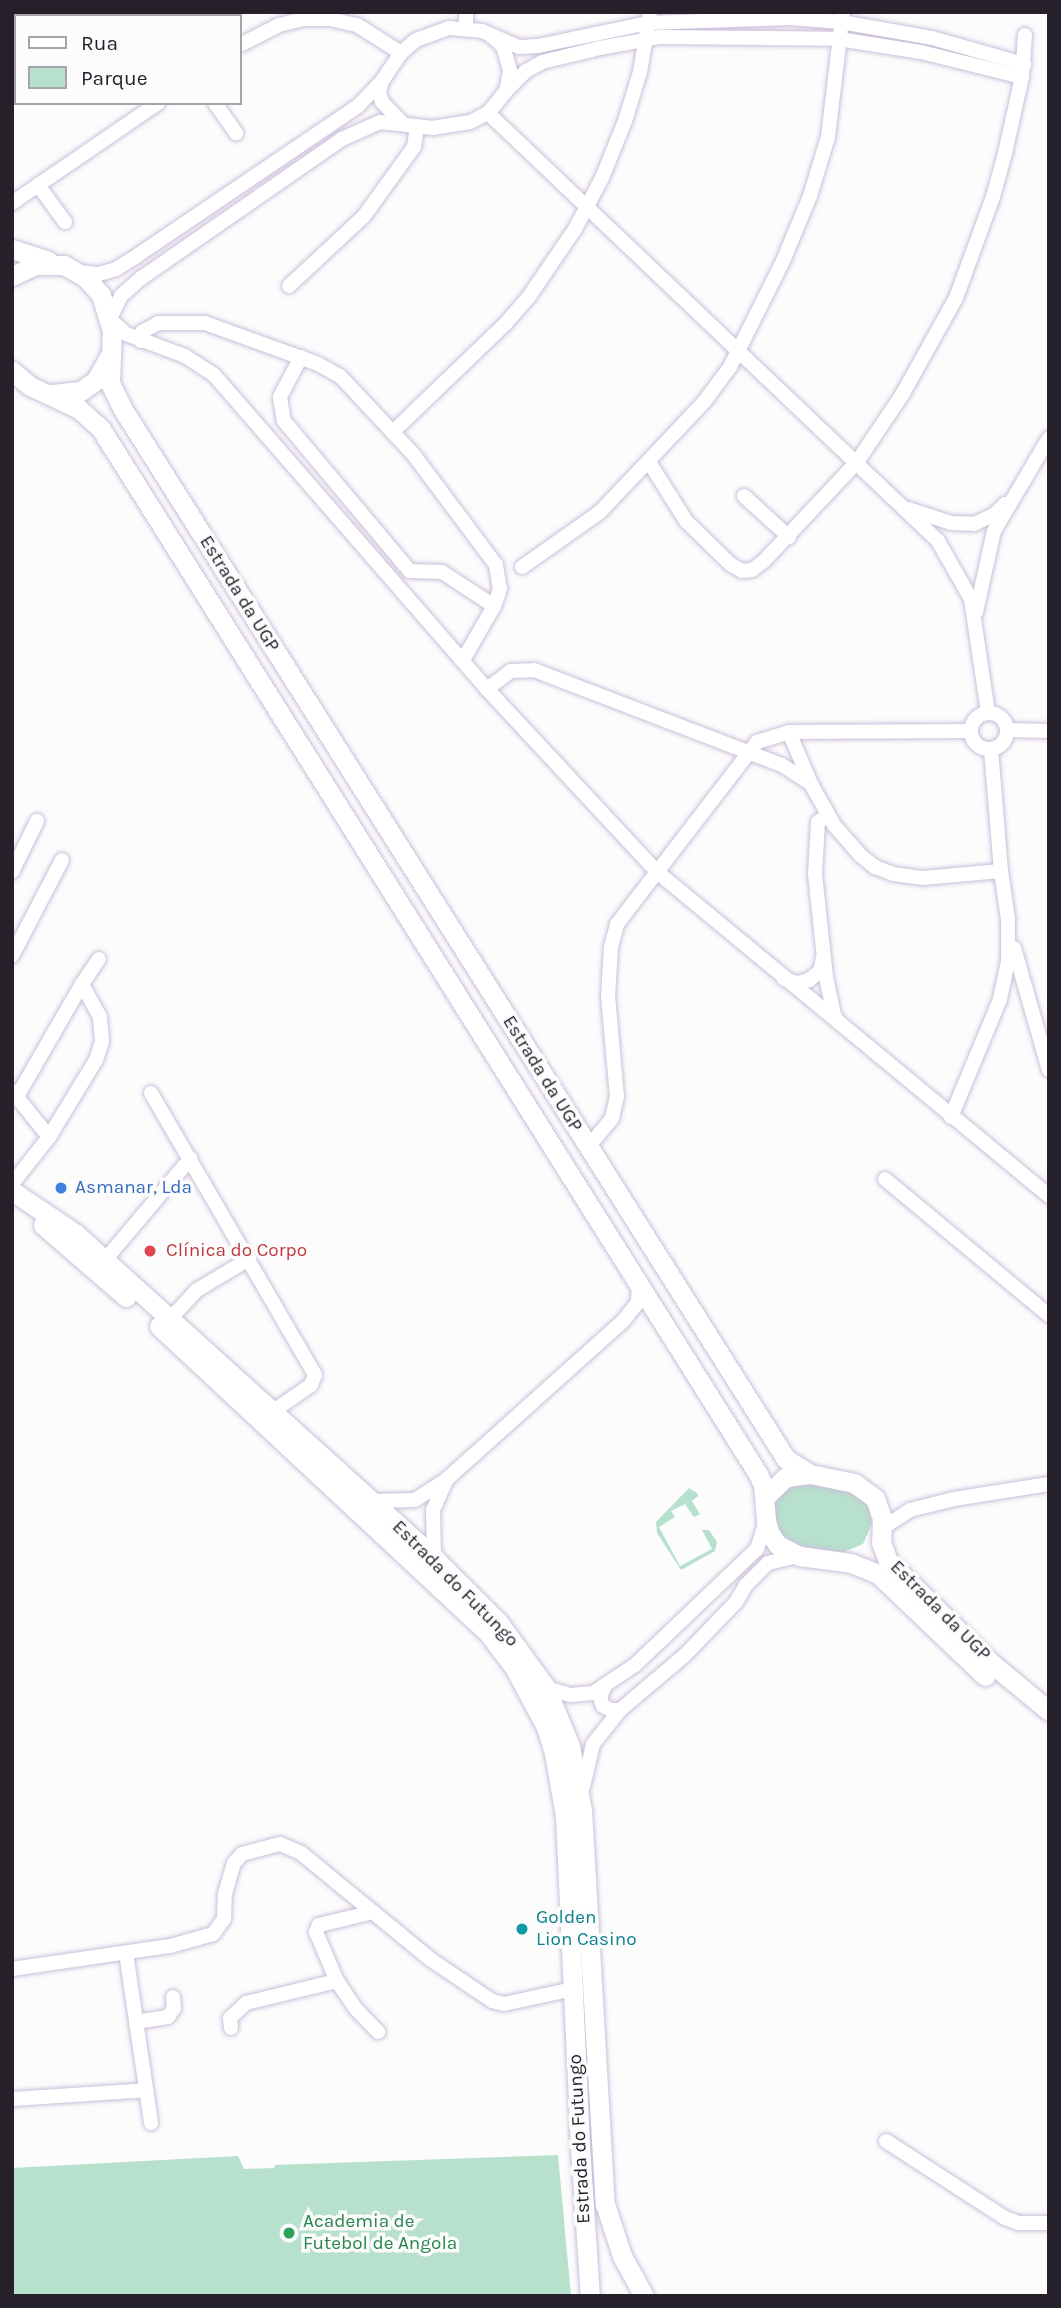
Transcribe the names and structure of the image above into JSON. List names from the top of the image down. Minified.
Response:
{"streets":{"main road":["Estrada da UGP","Estrada do Futungo"]},"places":["Asmanar, Lda","Clínica do Corpo","Golden Lion Casino","Academia de Futebol de Angola"],"legend":["Rua","Parque"]}
